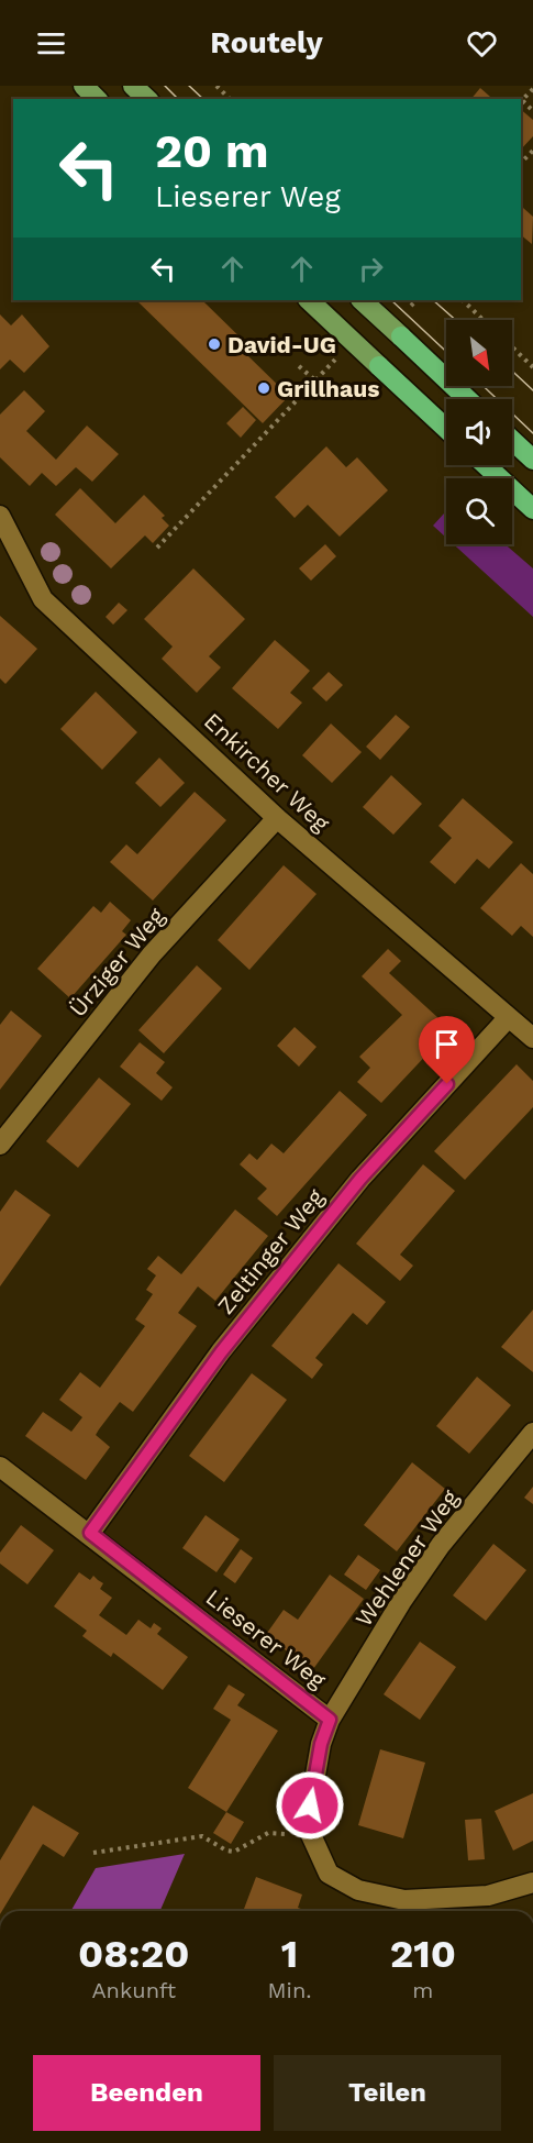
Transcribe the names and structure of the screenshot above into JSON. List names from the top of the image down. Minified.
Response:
{"streets":{"street":["Enkircher Weg","Ürziger Weg","Zeltinger Weg","Wehlener Weg","Lieserer Weg"]},"crossings":[["Enkircher Weg","Ürziger Weg"],["Enkircher Weg","Zeltinger Weg"],["Zeltinger Weg","Lieserer Weg"],["Wehlener Weg","Lieserer Weg"]],"places":["David-UG","Grillhaus"],"north":"bottom right","page":{"header":"Routely","turn":["20 m","Lieserer Weg"],"eta":["08:20","Ankunft","1","Min.","210","m"],"buttons":["Beenden","Teilen"]}}
